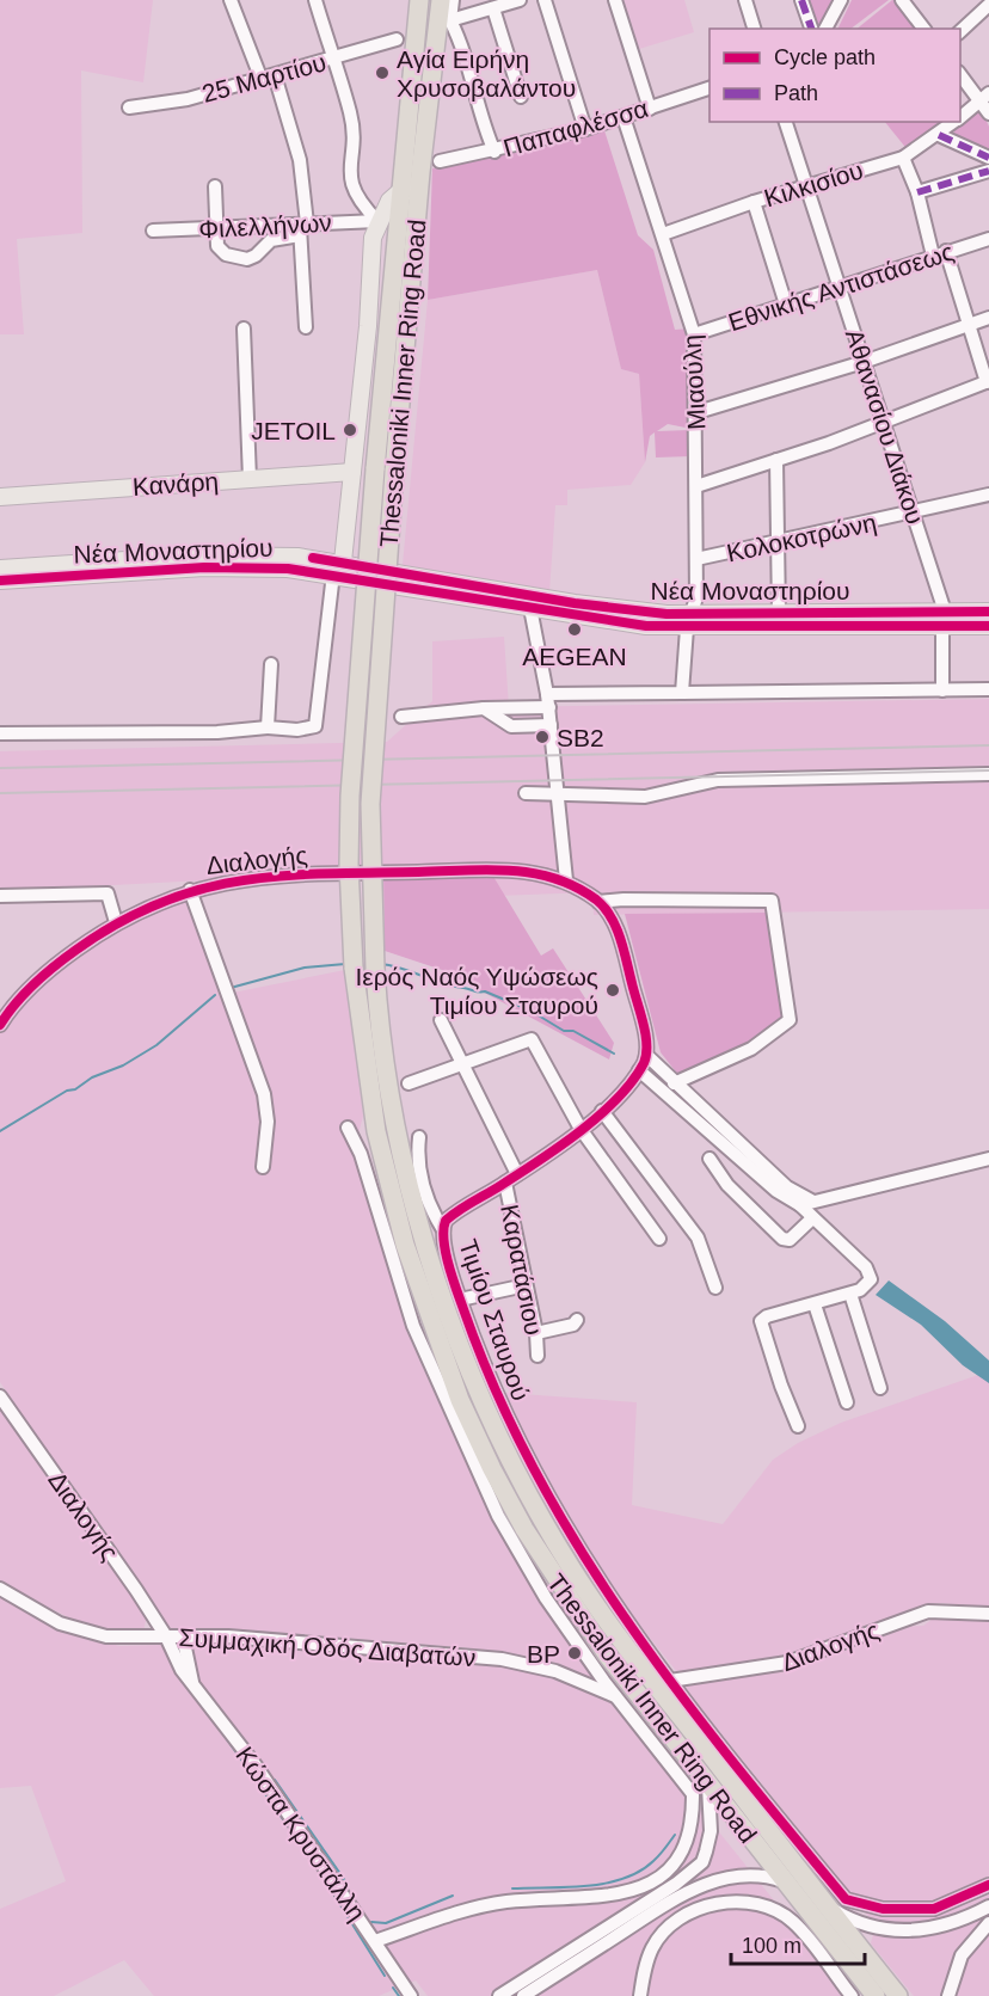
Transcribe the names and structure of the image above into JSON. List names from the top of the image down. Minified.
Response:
{"streets":{"highway":["Thessaloniki Inner Ring Road"],"main road":["Κανάρη","Νέα Μοναστηρίου"],"street":["25 Μαρτίου","Παπαφλέσσα","Κιλκισίου","Φιλελλήνων","Εθνικής Αντιστάσεως","Μιαούλη","Αθανασίου Διάκου","Κολοκοτρώνη","Διαλογής","Καρατάσιου","Τιμίου Σταυρού","Συμμαχική Οδός Διαβατών","Κώστα Κρυστάλλη"]},"crossings":[["Παπαφλέσσα","Μιαούλη"],["Κιλκισίου","Μιαούλη"],["Κιλκισίου","Αθανασίου Διάκου"],["Εθνικής Αντιστάσεως","Μιαούλη"],["Εθνικής Αντιστάσεως","Αθανασίου Διάκου"],["Μιαούλη","Κολοκοτρώνη"],["Μιαούλη","Νέα Μοναστηρίου"],["Αθανασίου Διάκου","Κολοκοτρώνη"],["Αθανασίου Διάκου","Νέα Μοναστηρίου"],["Διαλογής","Τιμίου Σταυρού"],["Διαλογής","Συμμαχική Οδός Διαβατών"],["Διαλογής","Κώστα Κρυστάλλη"],["Καρατάσιου","Τιμίου Σταυρού"],["Συμμαχική Οδός Διαβατών","Κώστα Κρυστάλλη"]],"places":["Αγία Ειρήνη Χρυσοβαλάντου","JETOIL","AEGEAN","SB2","Ιερός Ναός Υψώσεως Τιμίου Σταυρού","BP"],"legend":["Cycle path","Path"],"scale_bar":"100 m"}
